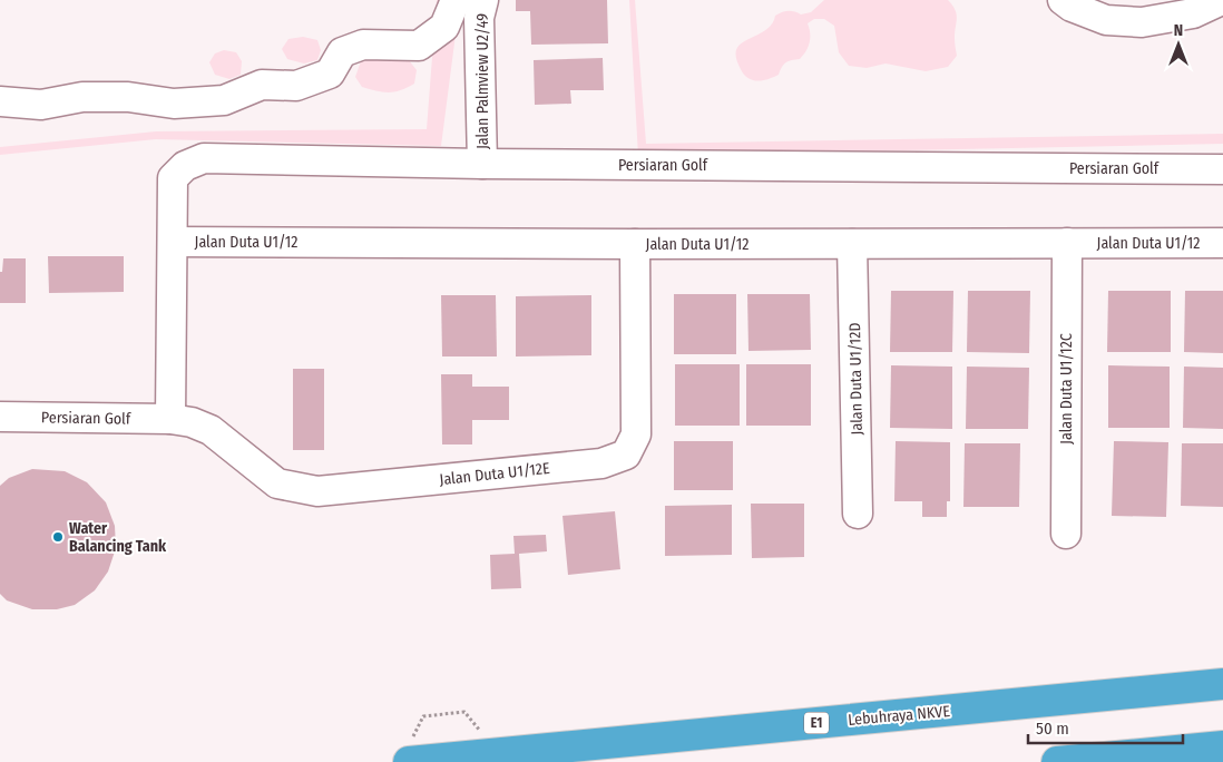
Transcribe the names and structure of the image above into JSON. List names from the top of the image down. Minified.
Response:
{"streets":{"highway":["Lebuhraya NKVE","E1"],"street":["Jalan Palmview U2/49","Persiaran Golf","Jalan Duta U1/12","Jalan Duta U1/12D","Jalan Duta U1/12C","Jalan Duta U1/12E"]},"crossings":[["Jalan Palmview U2/49","Persiaran Golf"],["Persiaran Golf","Jalan Duta U1/12"],["Persiaran Golf","Jalan Duta U1/12E"],["Jalan Duta U1/12","Jalan Duta U1/12D"],["Jalan Duta U1/12","Jalan Duta U1/12C"],["Jalan Duta U1/12","Jalan Duta U1/12E"]],"places":["Water Balancing Tank"],"scale_bar":"50 m","north":"top"}
